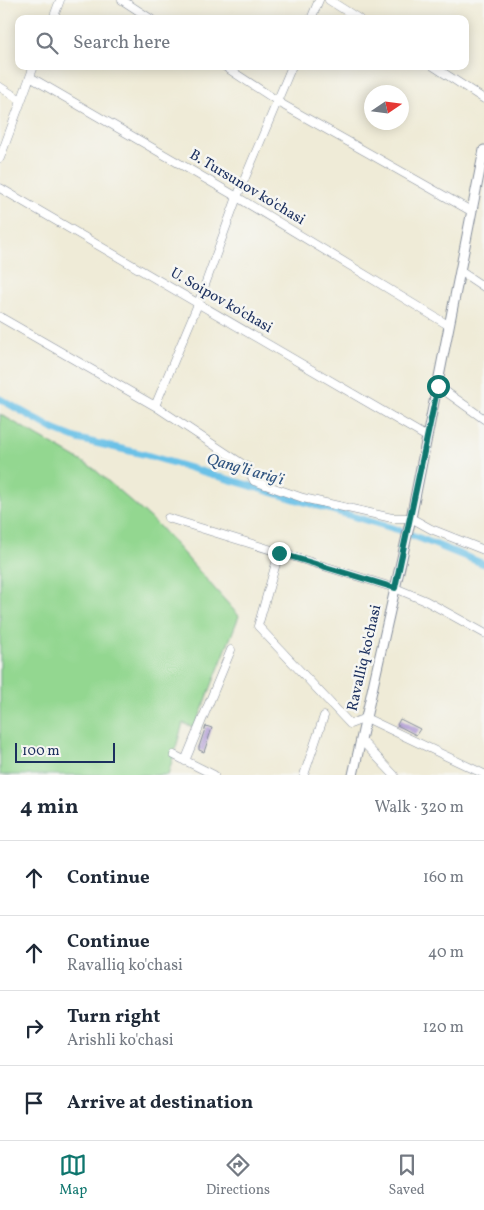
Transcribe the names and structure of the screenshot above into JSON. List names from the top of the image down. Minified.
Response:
{"streets":{"street":["B. Tursunov ko'chasi","U. Soipov ko'chasi","Ravalliq ko'chasi"]},"crossings":[["B. Tursunov ko'chasi","Ravalliq ko'chasi"],["U. Soipov ko'chasi","Ravalliq ko'chasi"]],"water":["Qang'li arig'i"],"scale_bar":"100 m","north":"right","page":{"search":"Search here","scale":"100 m","heading":["4 min","Walk · 320 m"],"list":[["Continue","160 m"],["Continue","Ravalliq ko'chasi","40 m"],["Turn right","Arishli ko'chasi","120 m"],"Arrive at destination"],"nav":["Map","Directions","Saved"]}}
